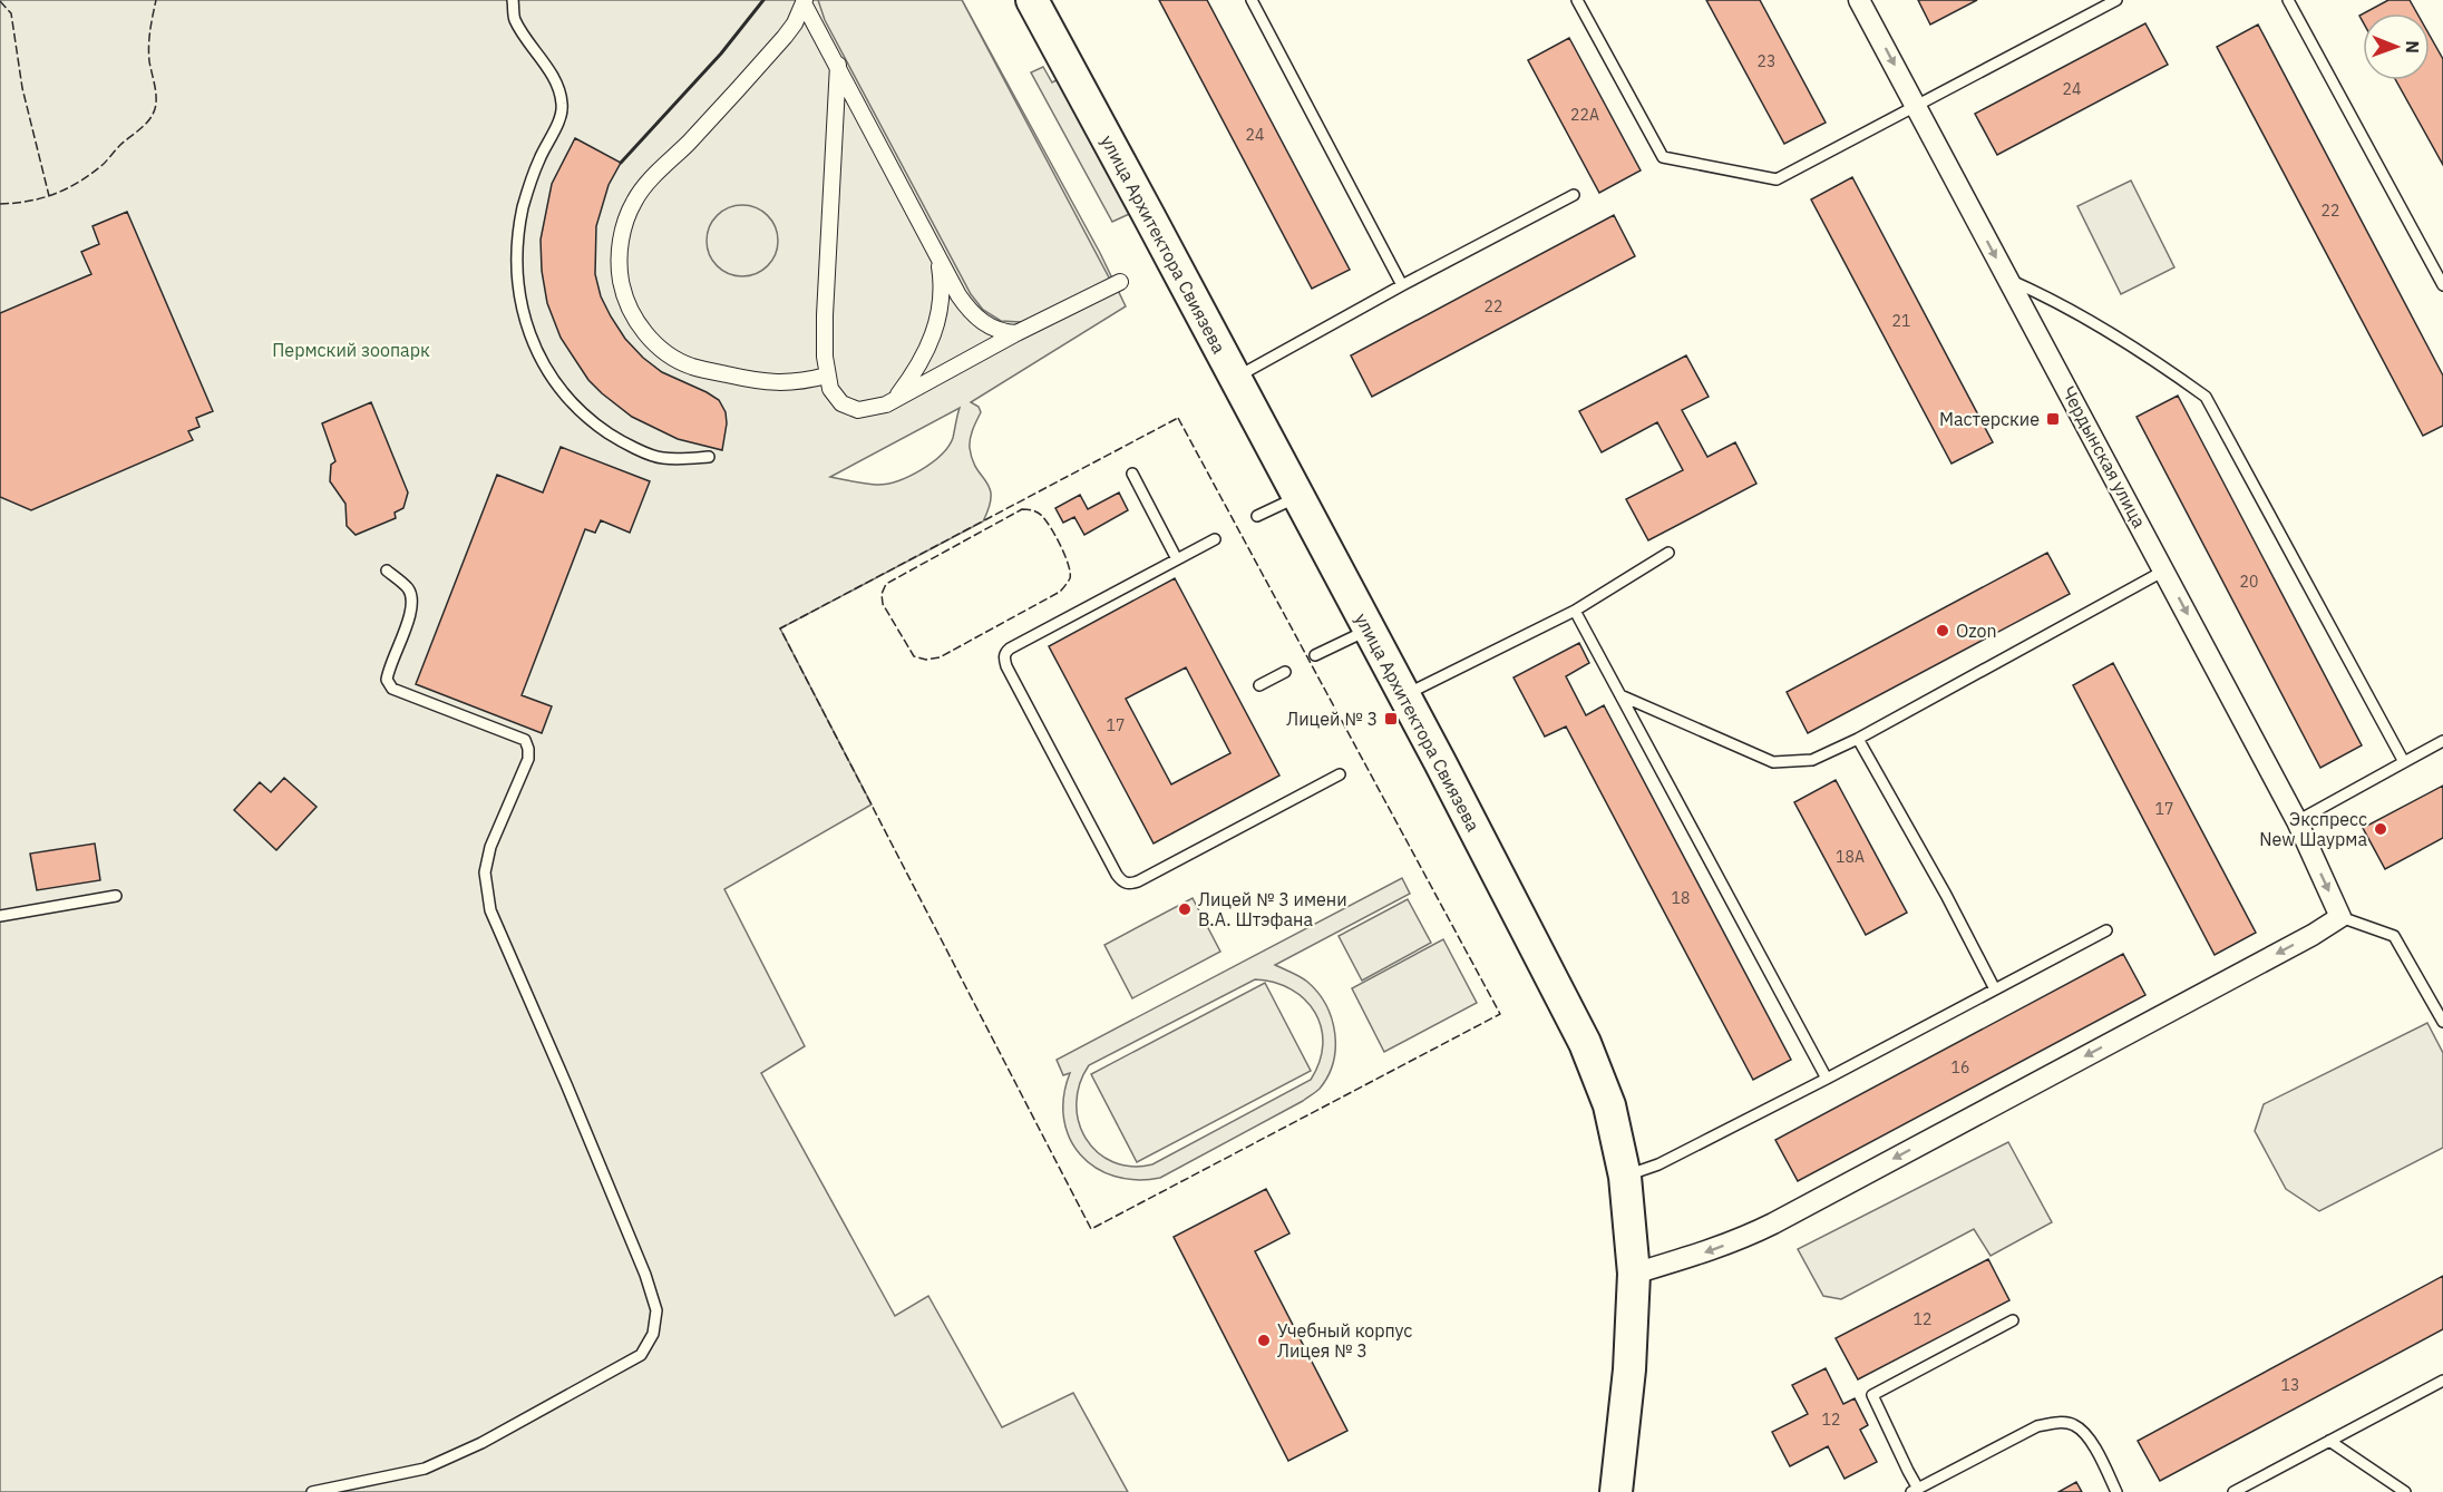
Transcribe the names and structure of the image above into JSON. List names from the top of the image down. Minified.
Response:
{"streets":{"main road":["улица Архитектора Свиязева"],"street":["Чердынская улица"]},"one_way":["Чердынская улица"],"parks":["Пермский зоопарк"],"places":{"transit":["Мастерские","Лицей № 3"],"other":["Ozon","Экспресс New Шаурма","Лицей № 3 имени В.А. Штэфана","Учебный корпус Лицея № 3"]},"house_numbers":["23","24","22А","24","22","22","21","20","17","17","18А","18","16","12","13","12"],"north":"right"}
